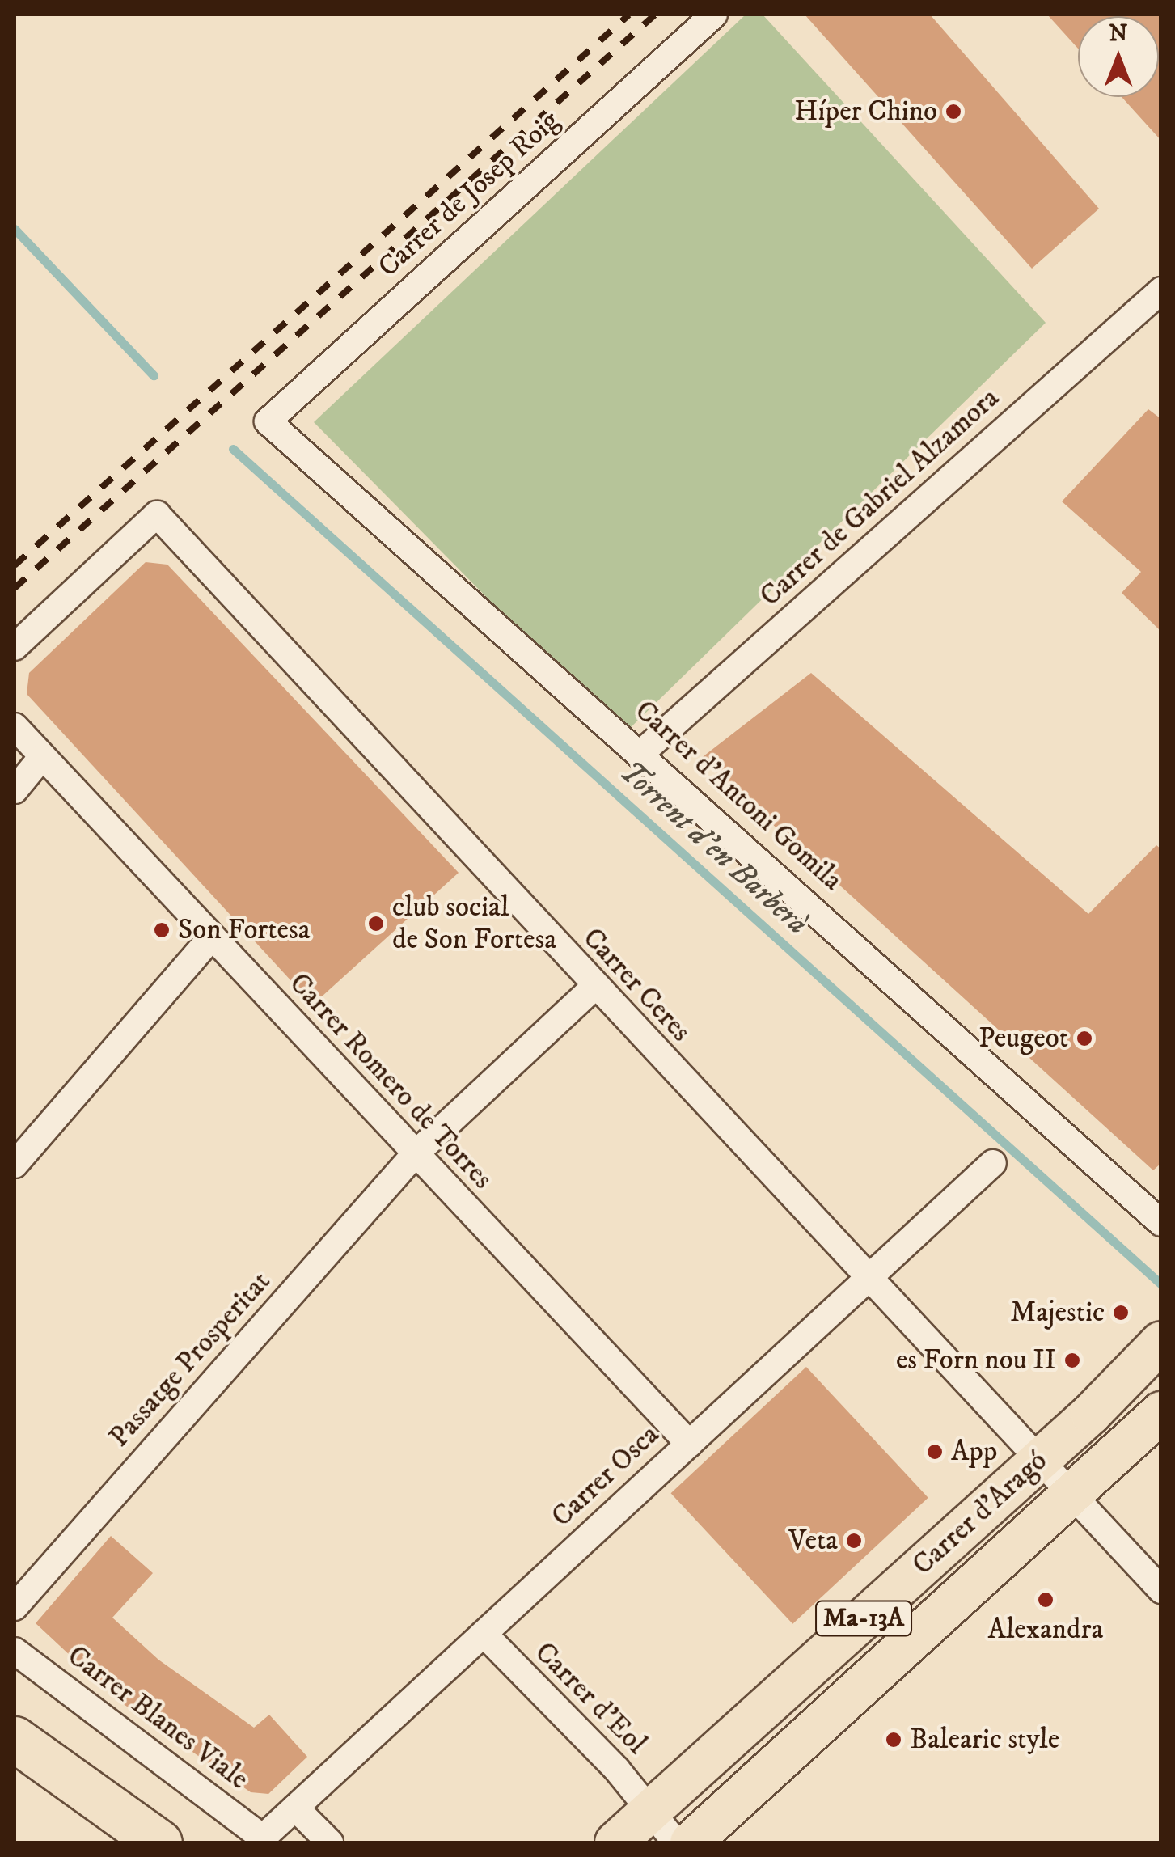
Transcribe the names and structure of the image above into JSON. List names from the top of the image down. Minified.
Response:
{"streets":{"main road":["Carrer d'Aragó","Ma-13A"],"street":["Carrer de Josep Roig","Carrer de Gabriel Alzamora","Carrer d'Antoni Gomila","Carrer Ceres","Carrer Romero de Torres","Passatge Prosperitat","Carrer Osca","Carrer d'Eol","Carrer Blanes Viale"]},"crossings":[["Carrer de Josep Roig","Carrer d'Antoni Gomila"],["Carrer de Gabriel Alzamora","Carrer d'Antoni Gomila"],["Carrer Ceres","Passatge Prosperitat"],["Carrer Ceres","Carrer Osca"],["Carrer Ceres","Carrer d'Aragó"],["Carrer Romero de Torres","Passatge Prosperitat"],["Carrer Romero de Torres","Carrer Osca"],["Carrer Osca","Carrer d'Eol"],["Carrer Osca","Carrer Blanes Viale"],["Carrer d'Aragó","Carrer d'Eol"]],"water":["Torrent d'en Barberà"],"places":["Híper Chino","club social de Son Fortesa","Son Fortesa","Peugeot","Majestic","es Forn nou II","App","Veta","Alexandra","Balearic style"],"north":"top"}
